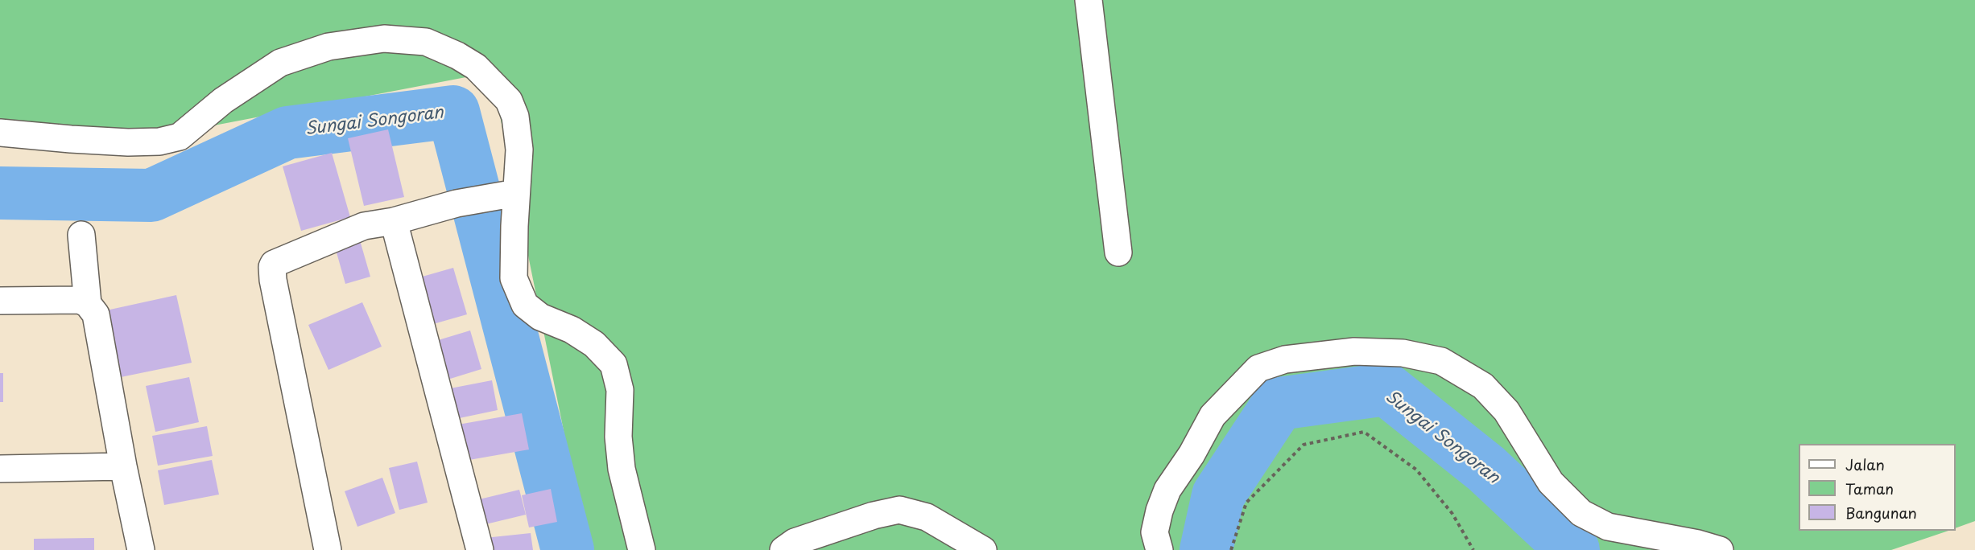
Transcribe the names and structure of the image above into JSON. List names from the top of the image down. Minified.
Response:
{"water":["Sungai Songoran"],"legend":["Jalan","Taman","Bangunan"]}
